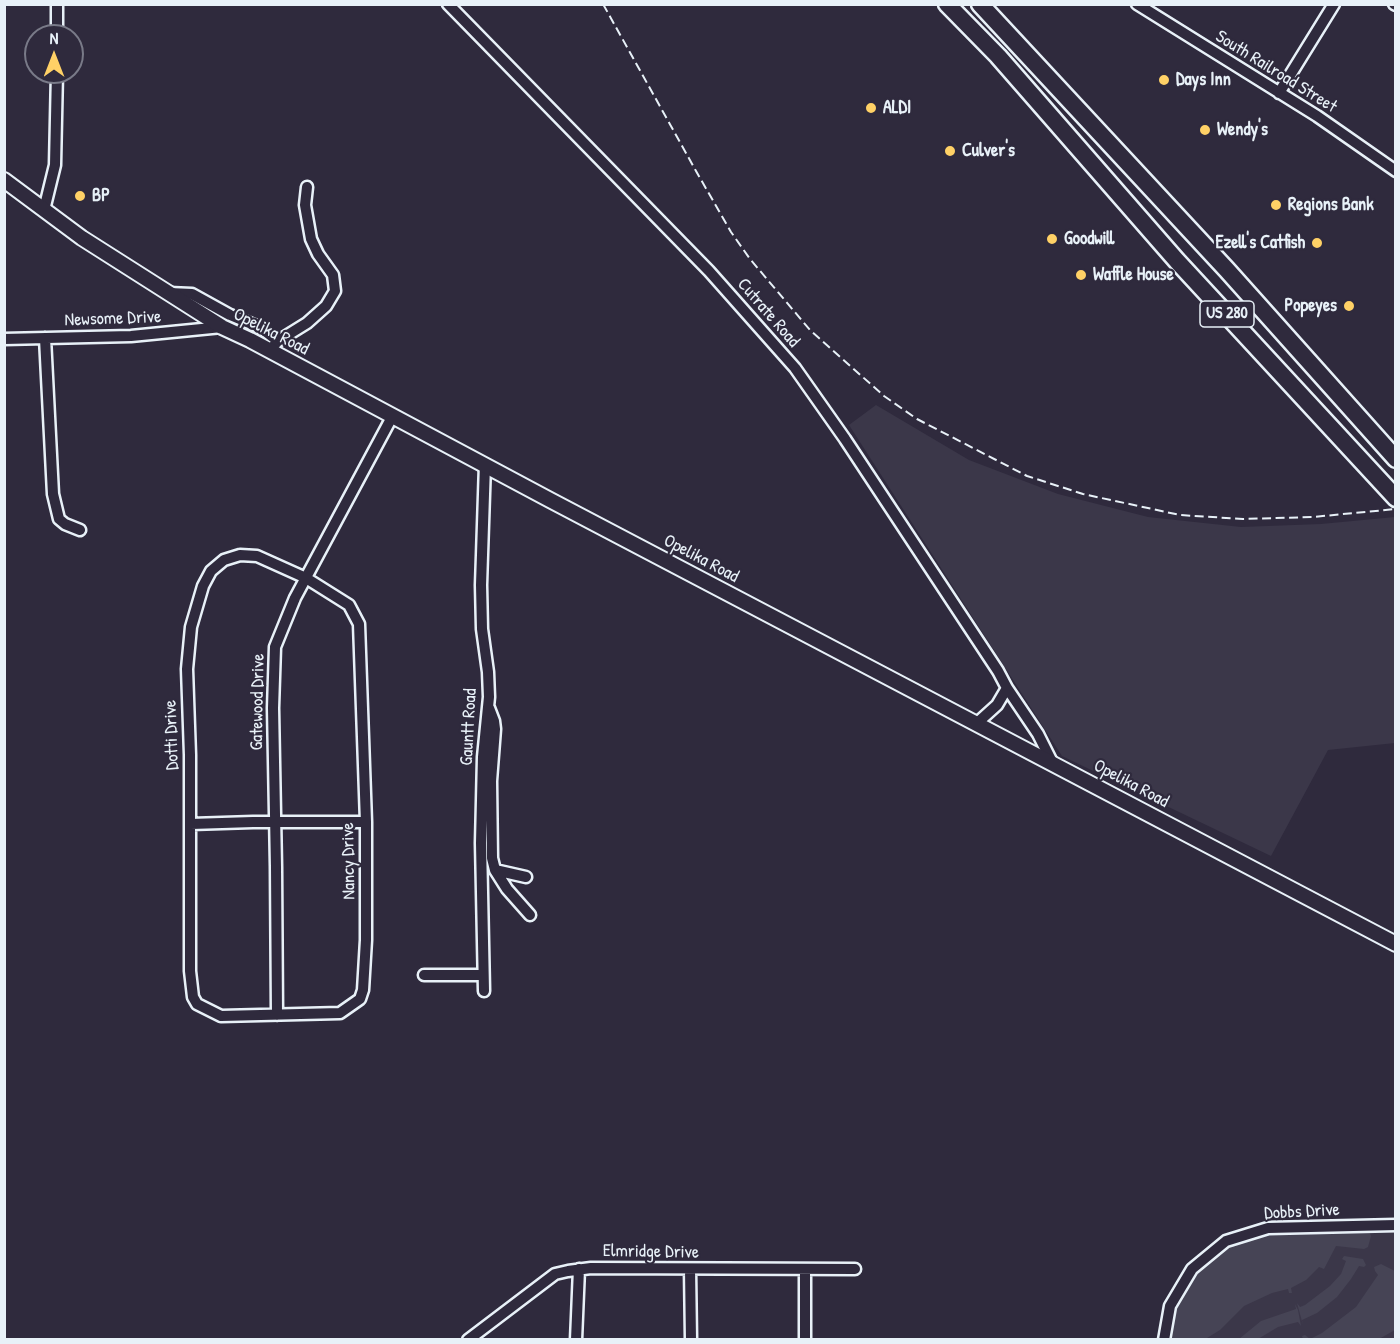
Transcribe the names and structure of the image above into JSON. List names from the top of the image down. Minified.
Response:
{"streets":{"highway":["US 280"],"main road":["Opelika Road"],"street":["South Railroad Street","Cutrate Road","Newsome Drive","Gatewood Drive","Gauntt Road","Dotti Drive","Nancy Drive","Dobbs Drive","Elmridge Drive"]},"crossings":[["Cutrate Road","Opelika Road"],["Newsome Drive","Opelika Road"],["Opelika Road","Gatewood Drive"],["Opelika Road","Gauntt Road"],["Gatewood Drive","Dotti Drive"],["Gatewood Drive","Nancy Drive"],["Dotti Drive","Nancy Drive"]],"places":["Days Inn","ALDI","Wendy's","Culver's","BP","Regions Bank","Goodwill","Ezell's Catfish","Waffle House","Popeyes"],"north":"top"}
